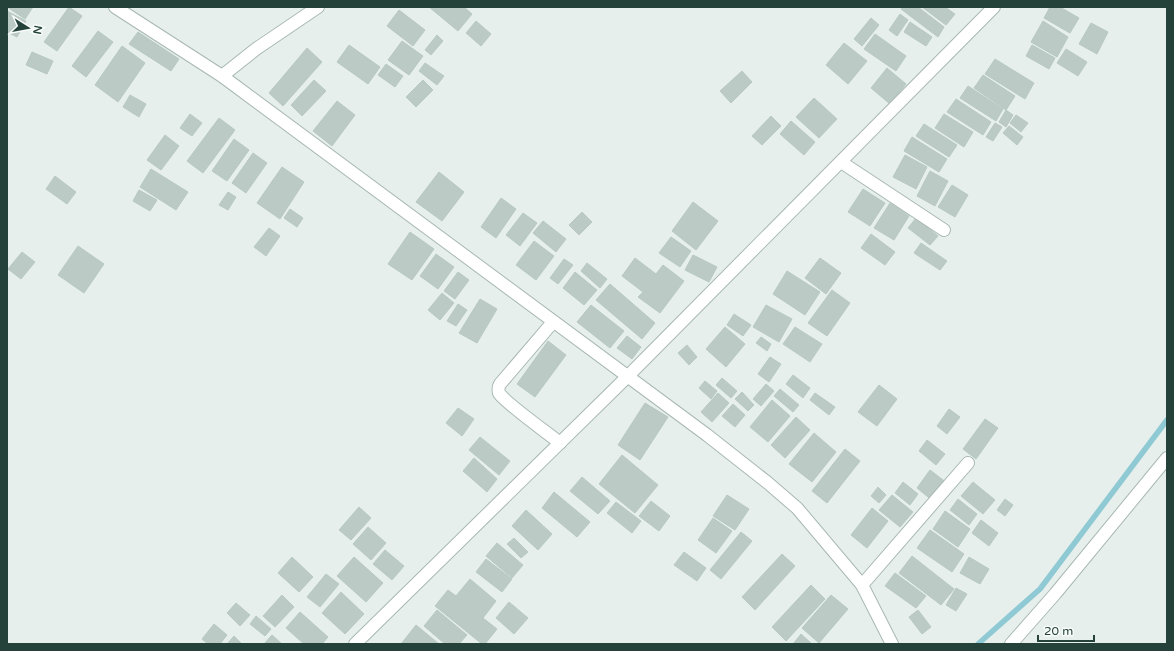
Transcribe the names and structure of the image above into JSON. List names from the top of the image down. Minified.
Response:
{"scale_bar":"20 m","north":"right"}
